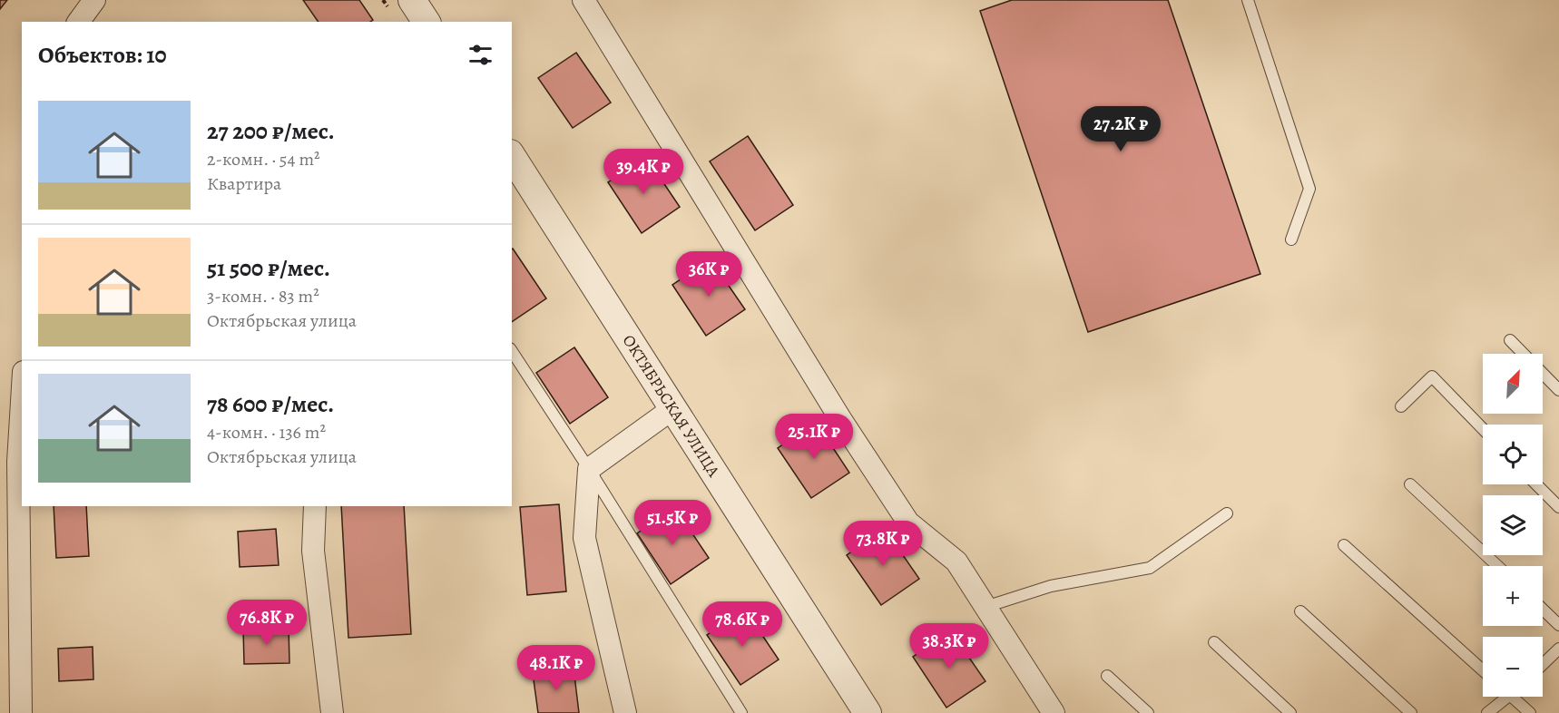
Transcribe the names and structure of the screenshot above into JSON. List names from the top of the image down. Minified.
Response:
{"streets":{"street":["ОКТЯБРЬСКАЯ УЛИЦА"]},"north":"top right","page":{"heading":"Объектов: 10","list":[{"name":"27 200 ₽/мес.","note":"2-комн. · 54 m² · Квартира"},{"name":"51 500 ₽/мес.","note":"3-комн. · 83 m² · Октябрьская улица"},{"name":"78 600 ₽/мес.","note":"4-комн. · 136 m² · Октябрьская улица"}],"price":["27.2K ₽","39.4K ₽","36K ₽","25.1K ₽","51.5K ₽","73.8K ₽","76.8K ₽","78.6K ₽","38.3K ₽","48.1K ₽"],"map_buttons":["+","−"]}}
